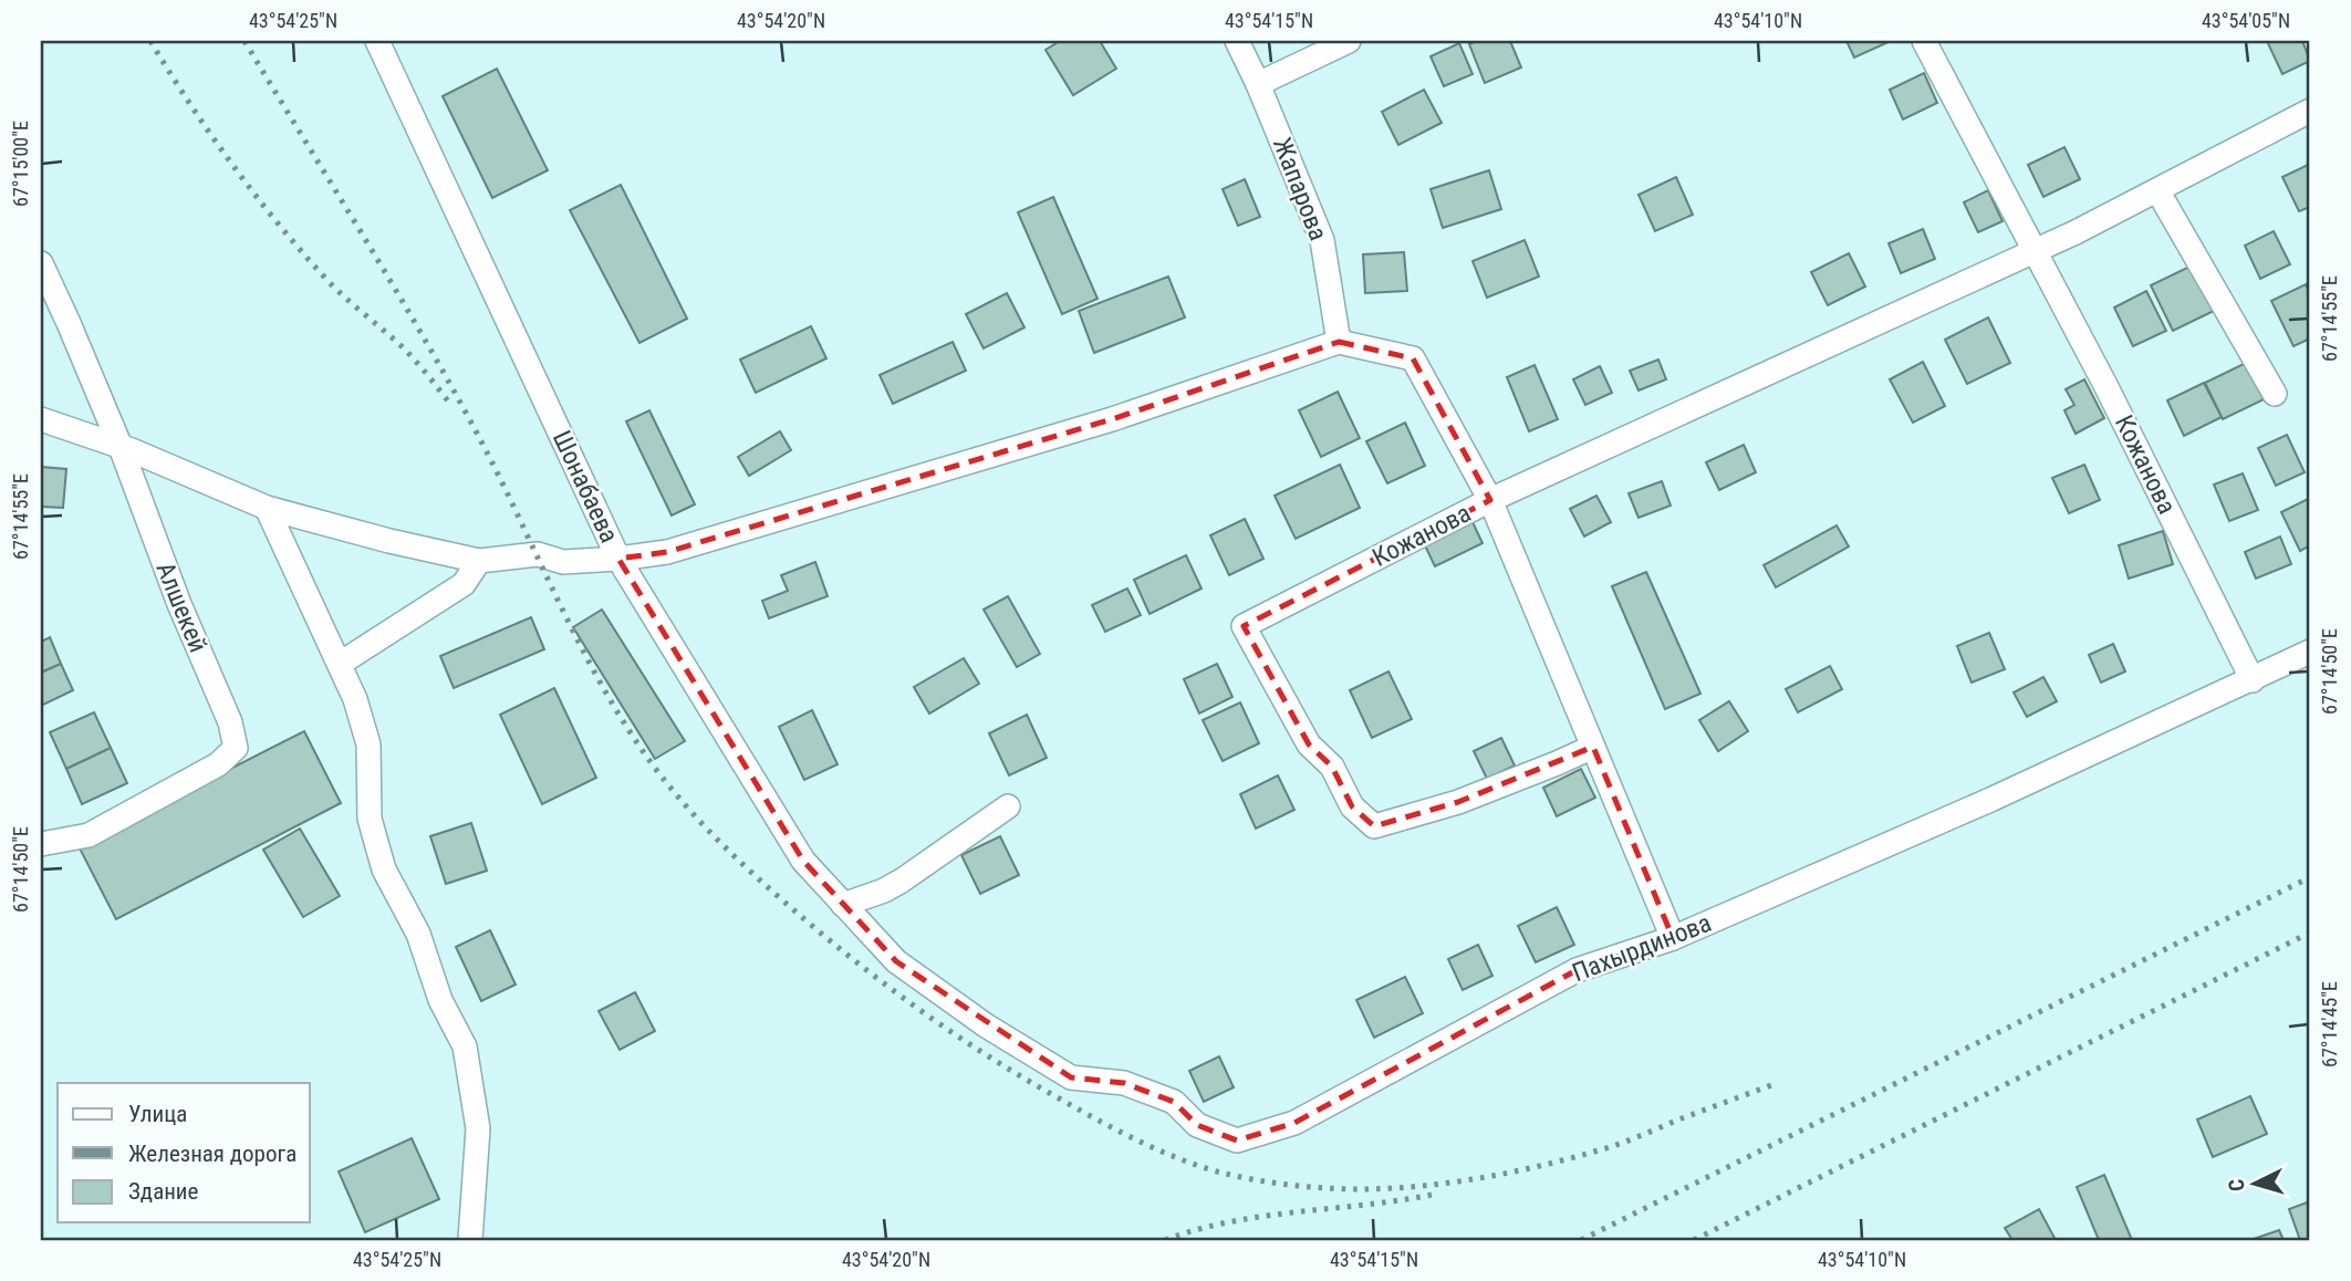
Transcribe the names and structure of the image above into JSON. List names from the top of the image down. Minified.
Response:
{"streets":{"street":["Жапарова","Кожанова","Шонабаева","Алшекей","Пахырдинова"]},"crossings":[["Кожанова","Пахырдинова"],["Шонабаева","Пахырдинова"]],"legend":["Улица","Железная дорога","Здание"],"north":"left","coordinates":["43°54'25\"N","43°54'20\"N","43°54'15\"N","43°54'10\"N","43°54'05\"N","67°15'00\"E","67°14'55\"E","67°14'50\"E","67°14'45\"E"]}
